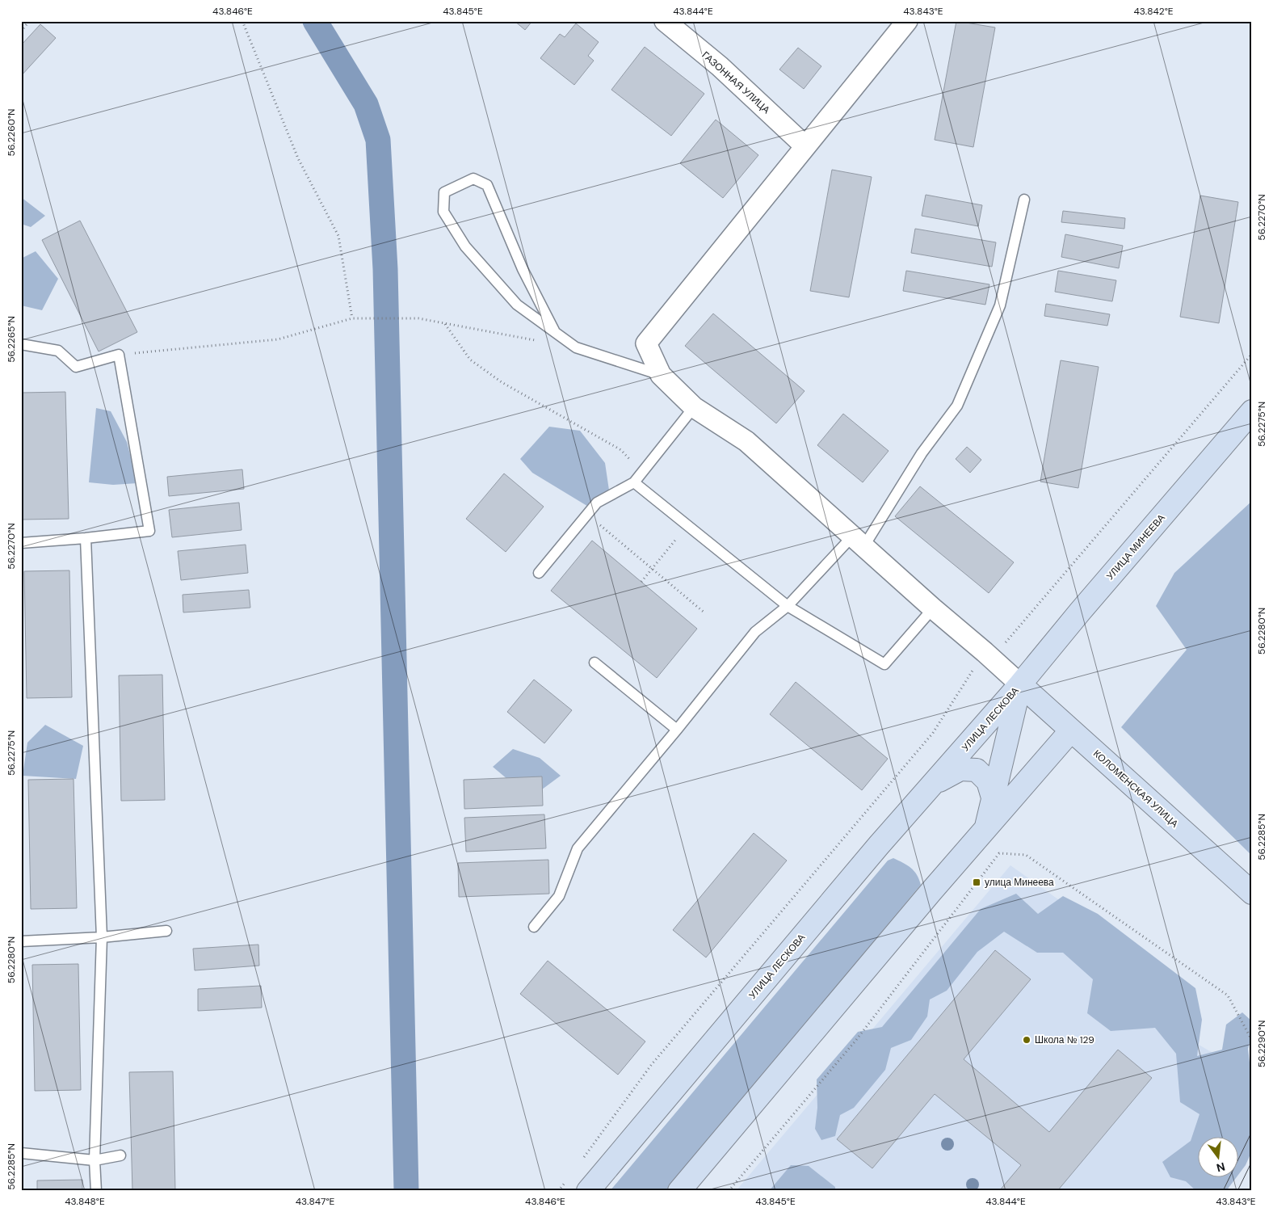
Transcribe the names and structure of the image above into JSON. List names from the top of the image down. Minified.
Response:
{"streets":{"main road":["УЛИЦА МИНЕЕВА","УЛИЦА ЛЕСКОВА","КОЛОМЕНСКАЯ УЛИЦА"],"street":["ГАЗОННАЯ УЛИЦА"]},"crossings":[["УЛИЦА МИНЕЕВА","УЛИЦА ЛЕСКОВА"],["УЛИЦА МИНЕЕВА","КОЛОМЕНСКАЯ УЛИЦА"],["УЛИЦА ЛЕСКОВА","КОЛОМЕНСКАЯ УЛИЦА"]],"places":{"transit":["улица Минеева"],"other":["Школа № 129"]},"north":"bottom","coordinates":["43.846°E","43.845°E","43.844°E","43.843°E","43.842°E","56.2260°N","56.2270°N","56.2265°N","56.2275°N","56.2280°N","56.2285°N","56.2290°N","43.848°E","43.847°E"]}
